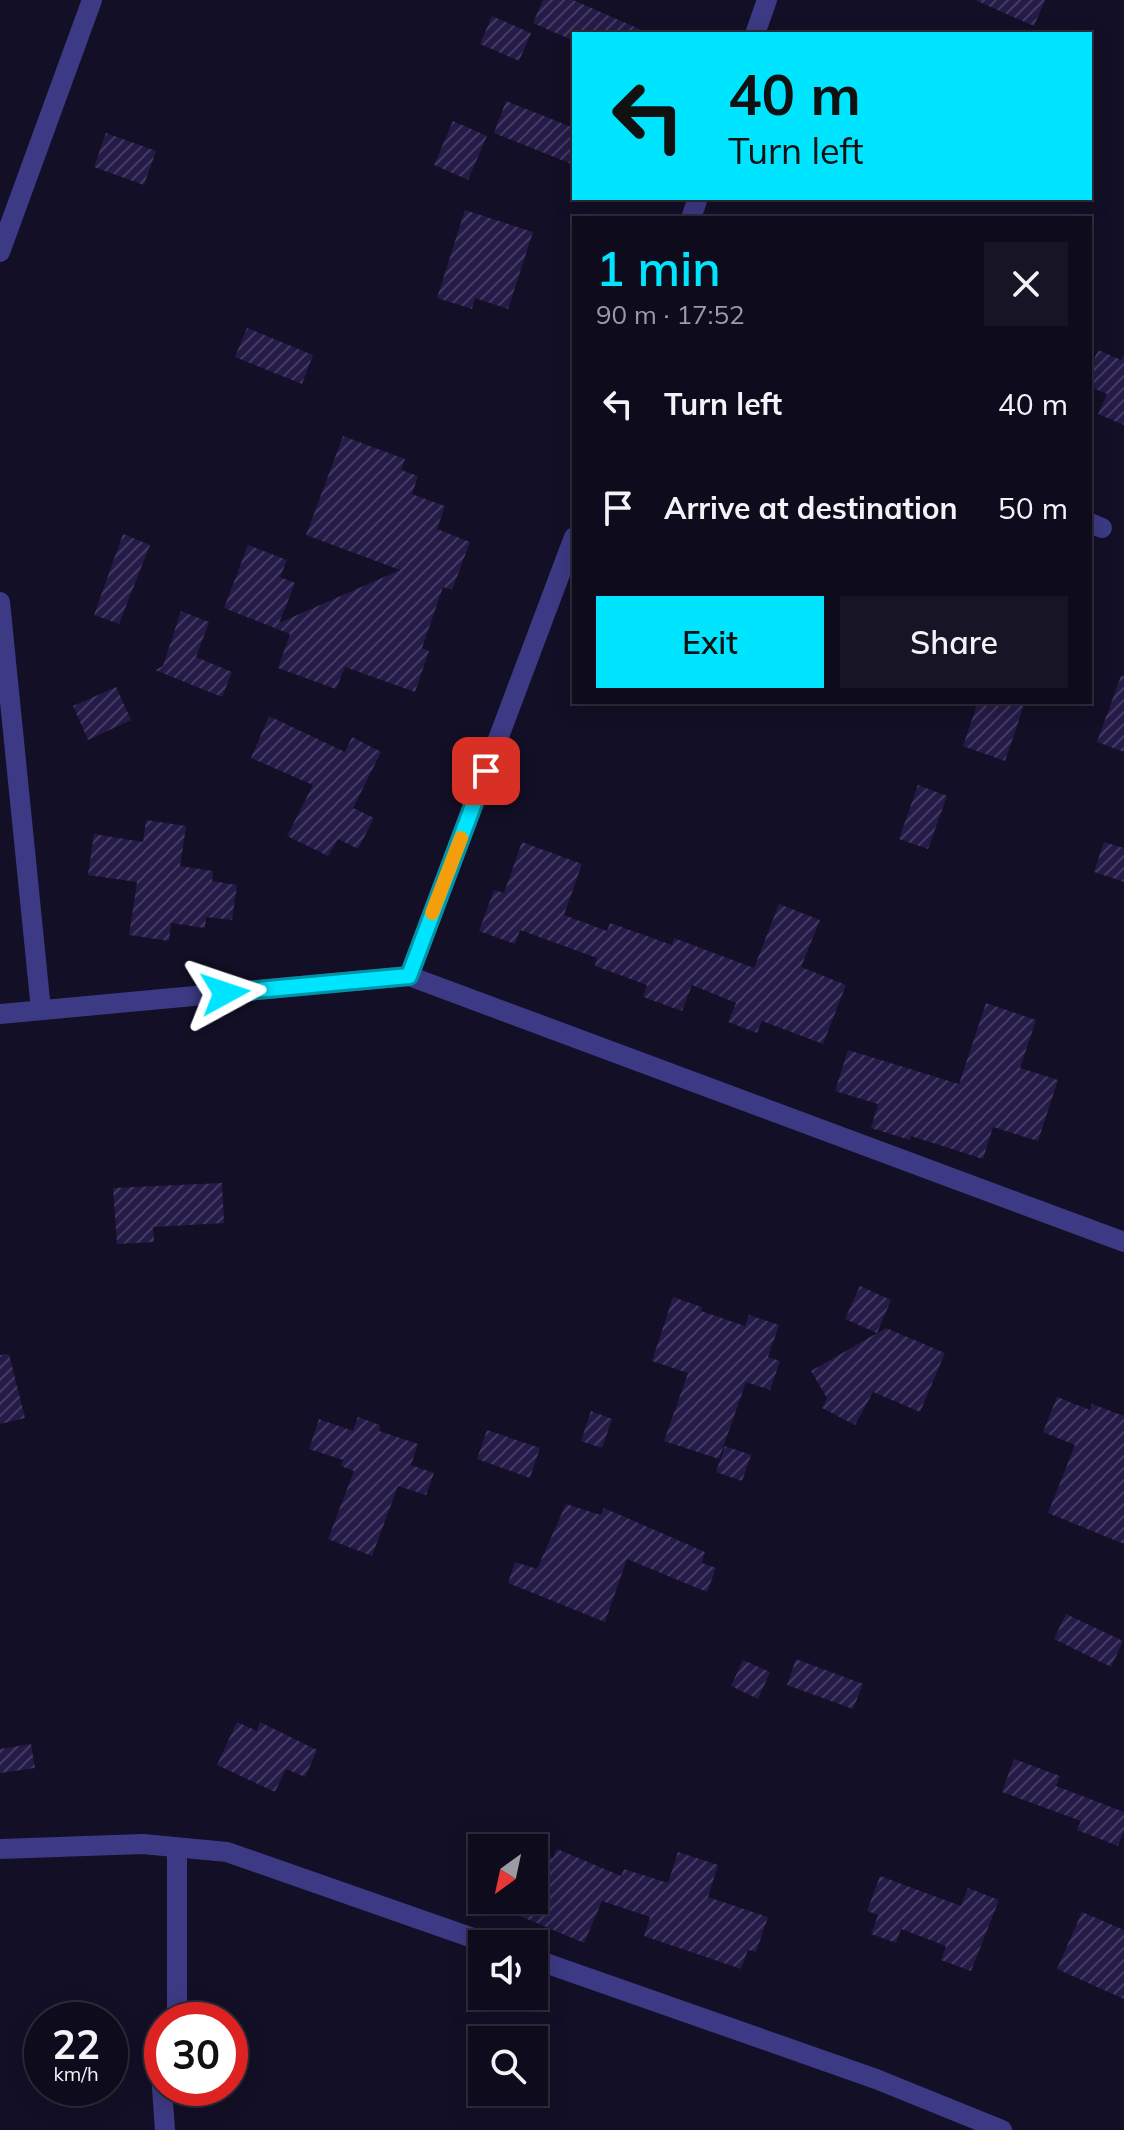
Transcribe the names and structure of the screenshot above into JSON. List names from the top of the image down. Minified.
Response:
{"north":"bottom left","page":{"turn":["40 m","Turn left"],"heading":["1 min","90 m · 17:52"],"list":[{"name":"Turn left","value":"40 m"},{"name":"Arrive at destination","value":"50 m"}],"buttons":["Exit","Share"],"speed":"22 km/h","limit":"30"}}
